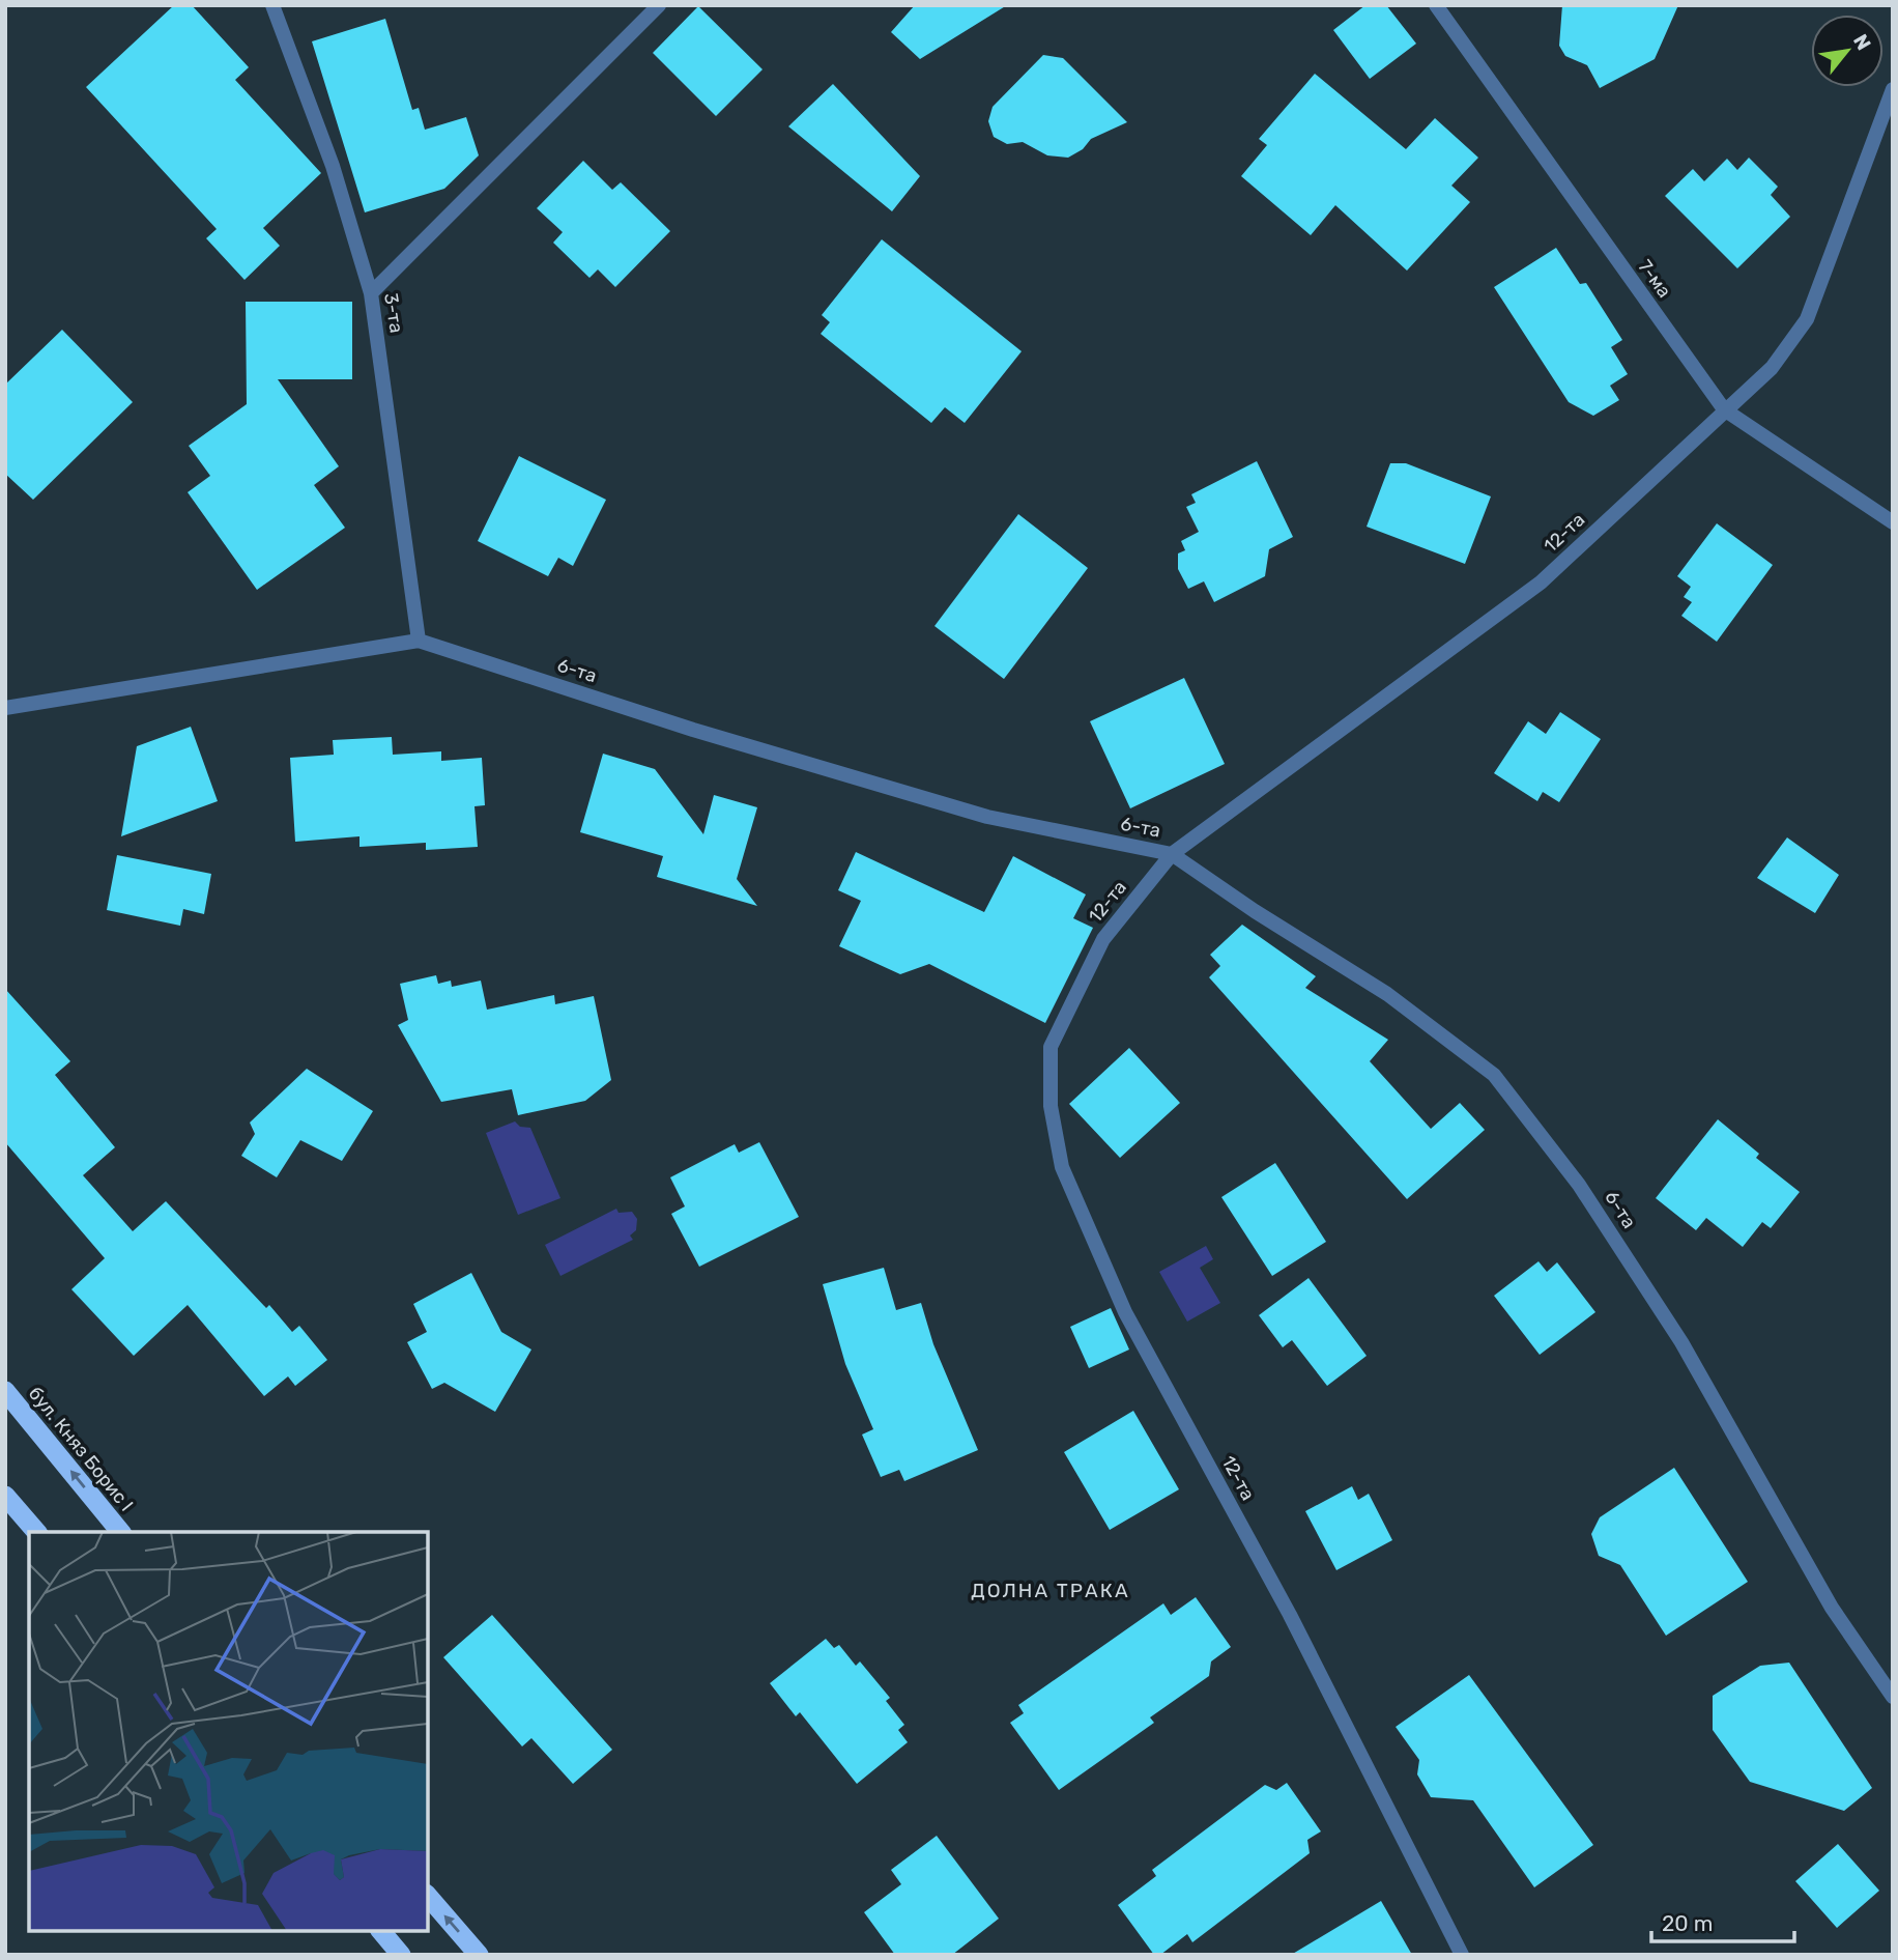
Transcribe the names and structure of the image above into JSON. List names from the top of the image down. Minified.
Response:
{"streets":{"highway":["бул. Княз Борис I"],"street":["7-ма","3-та","12-та","6-та"]},"crossings":[["7-ма","12-та"],["3-та","6-та"],["12-та","6-та"]],"one_way":["бул. Княз Борис I"],"districts":["ДОЛНА ТРАКА"],"scale_bar":"20 m","north":"top right"}
